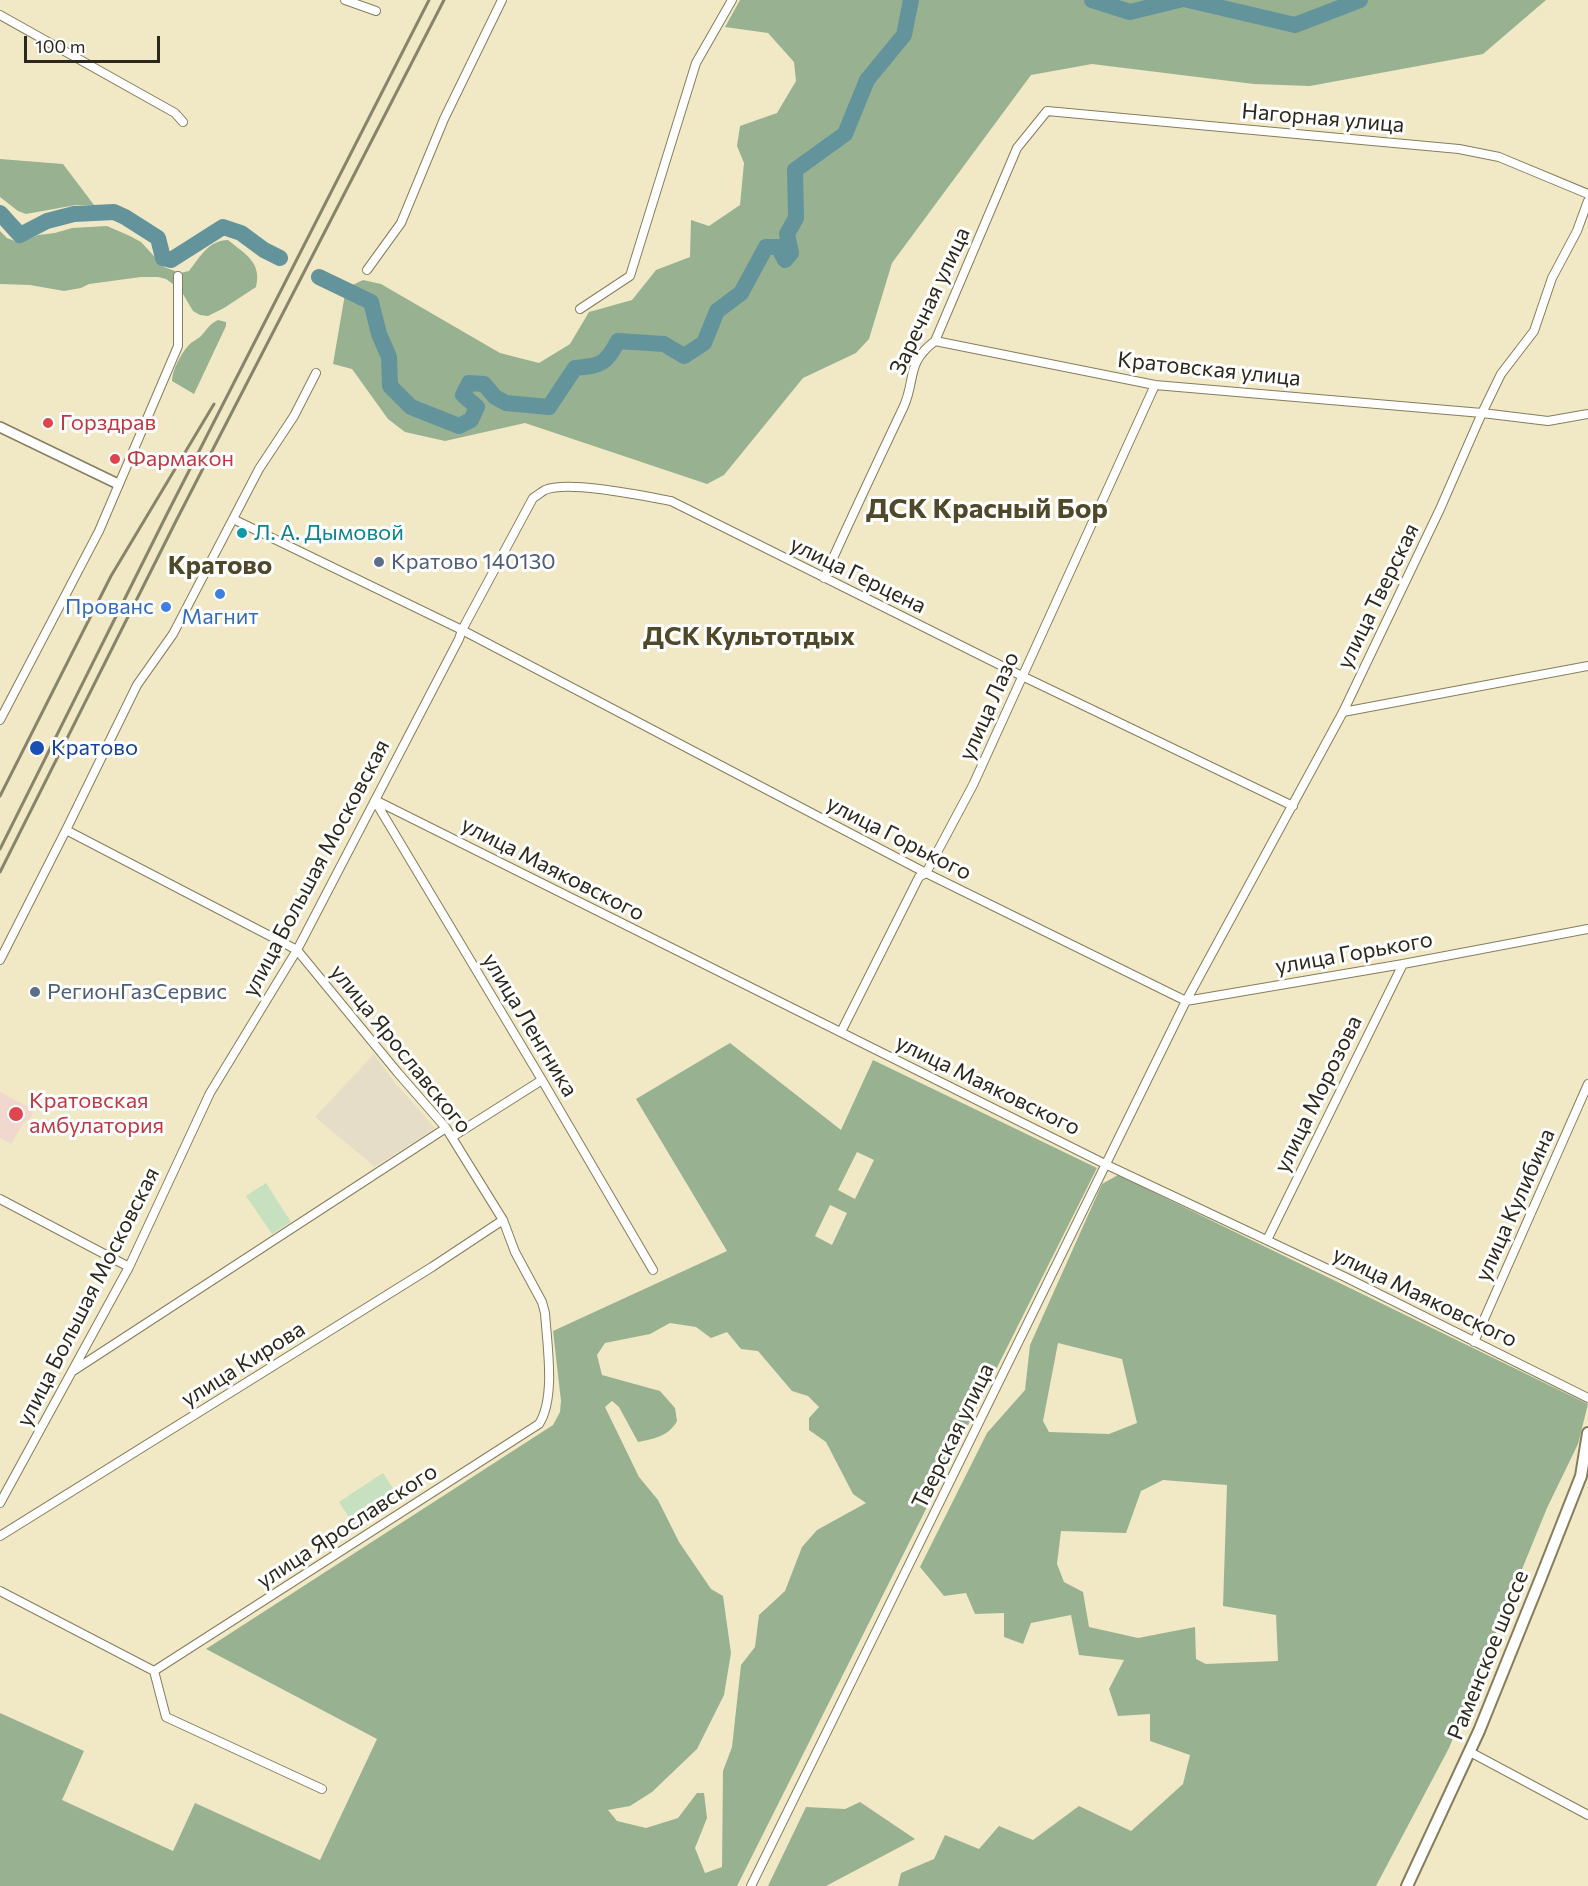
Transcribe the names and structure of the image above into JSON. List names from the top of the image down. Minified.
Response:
{"streets":{"main road":["Раменское шоссе"],"street":["Нагорная улица","Заречная улица","Кратовская улица","улица Герцена","улица Тверская","улица Лазо","улица Горького","улица Большая Московская","улица Маяковского","улица Ленгника","улица Ярославского","улица Морозова","улица Кулибина","улица Кирова","Тверская улица"]},"crossings":[["Нагорная улица","Заречная улица"],["Заречная улица","Кратовская улица"],["Заречная улица","улица Герцена"],["Кратовская улица","улица Тверская"],["Кратовская улица","улица Лазо"],["улица Герцена","улица Тверская"],["улица Герцена","улица Лазо"],["улица Герцена","улица Горького"],["улица Герцена","улица Большая Московская"],["улица Тверская","улица Горького"],["улица Тверская","Тверская улица"],["улица Лазо","улица Горького"],["улица Лазо","улица Маяковского"],["улица Горького","улица Большая Московская"],["улица Горького","улица Морозова"],["улица Горького","Тверская улица"],["улица Большая Московская","улица Маяковского"],["улица Большая Московская","улица Ленгника"],["улица Большая Московская","улица Ярославского"],["улица Маяковского","улица Ленгника"],["улица Маяковского","улица Морозова"],["улица Маяковского","улица Кулибина"],["улица Маяковского","Тверская улица"],["улица Ярославского","улица Кирова"]],"districts":["ДСК Красный Бор","Кратово","ДСК Культотдых"],"places":["Горздрав","Фармакон","Л. А. Дымовой","Кратово 140130","Магнит","Прованс","Кратово","РегионГазСервис","Кратовская амбулатория"],"scale_bar":"100 m"}
